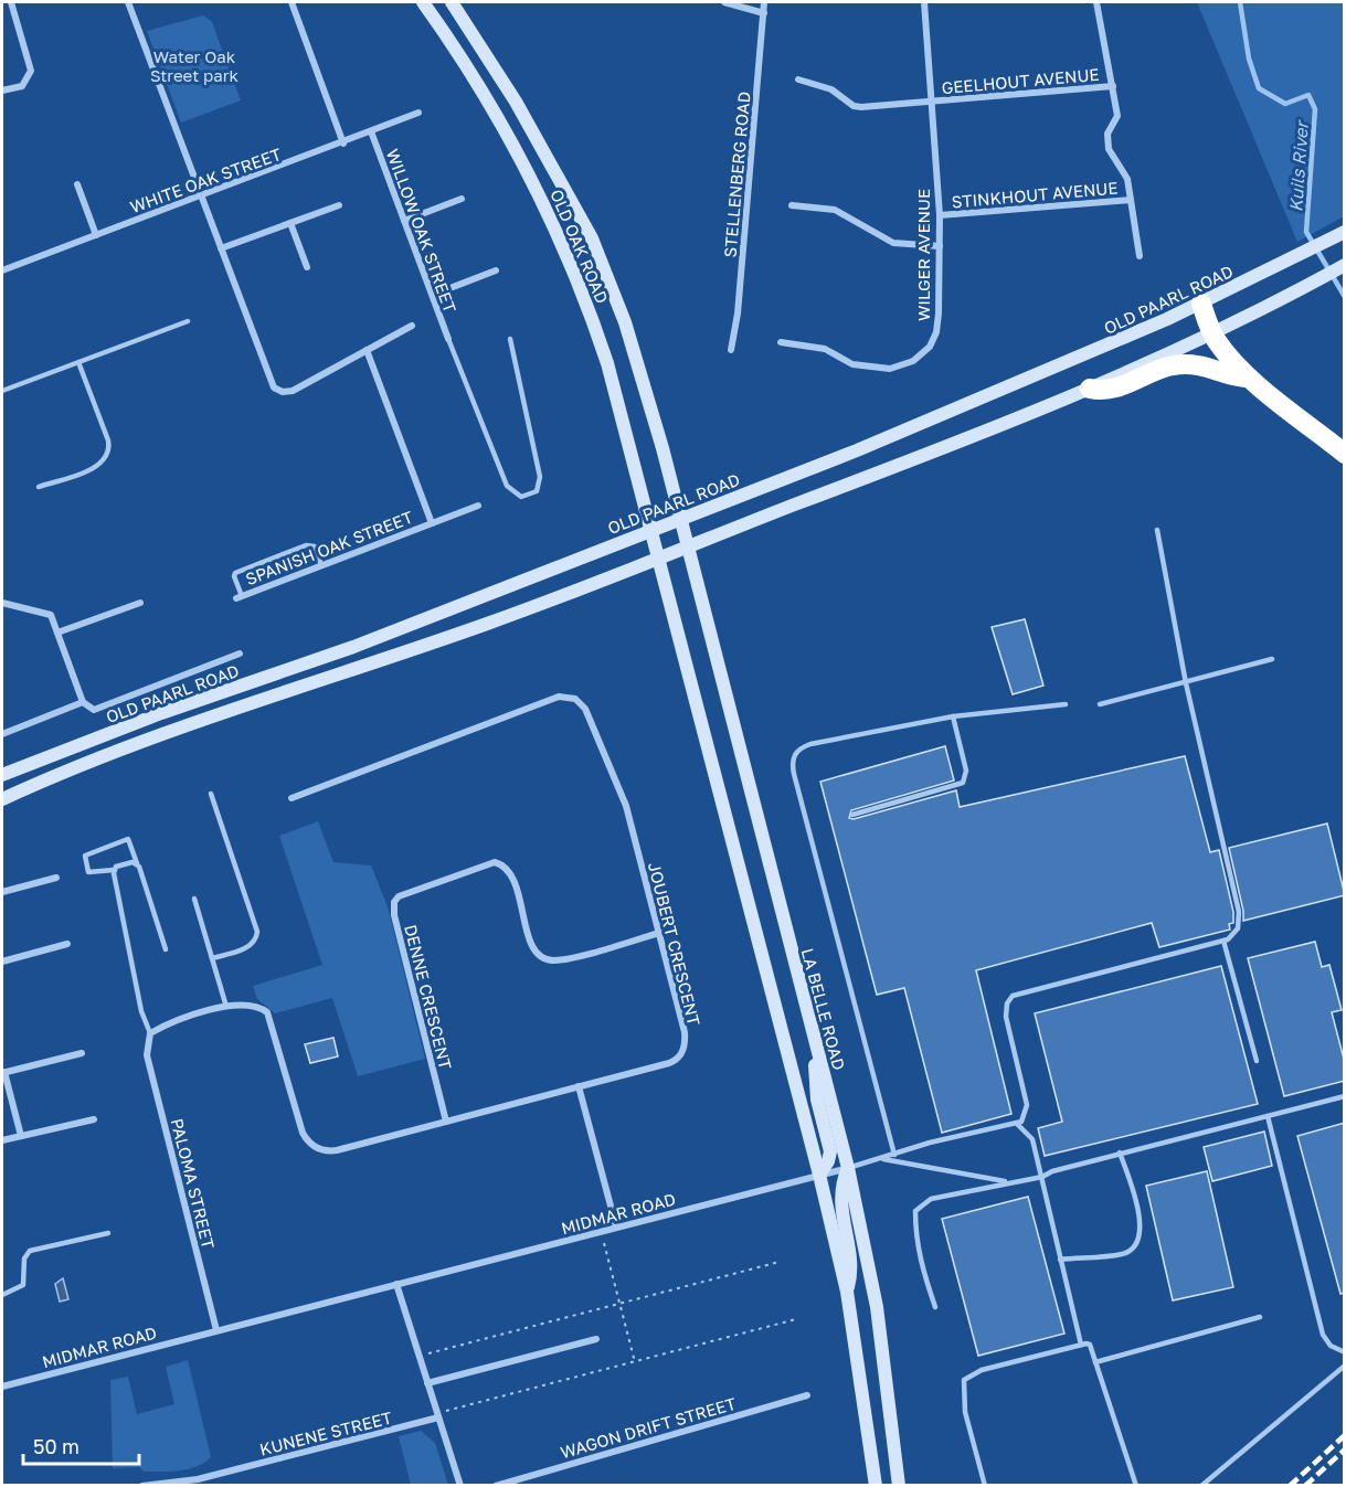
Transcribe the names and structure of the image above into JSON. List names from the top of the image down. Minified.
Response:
{"streets":{"main road":["OLD OAK ROAD","OLD PAARL ROAD","LA BELLE ROAD"],"street":["GEELHOUT AVENUE","STELLENBERG ROAD","WHITE OAK STREET","STINKHOUT AVENUE","WILLOW OAK STREET","WILGER AVENUE","SPANISH OAK STREET","JOUBERT CRESCENT","DENNE CRESCENT","PALOMA STREET","MIDMAR ROAD","WAGON DRIFT STREET","KUNENE STREET"]},"crossings":[["GEELHOUT AVENUE","WILGER AVENUE"],["WHITE OAK STREET","WILLOW OAK STREET"],["STINKHOUT AVENUE","WILGER AVENUE"],["OLD OAK ROAD","OLD PAARL ROAD"],["OLD OAK ROAD","LA BELLE ROAD"],["OLD PAARL ROAD","LA BELLE ROAD"],["JOUBERT CRESCENT","DENNE CRESCENT"],["LA BELLE ROAD","MIDMAR ROAD"],["PALOMA STREET","MIDMAR ROAD"]],"water":["Kuils River"],"parks":["Water Oak Street park"],"scale_bar":"50 m"}
